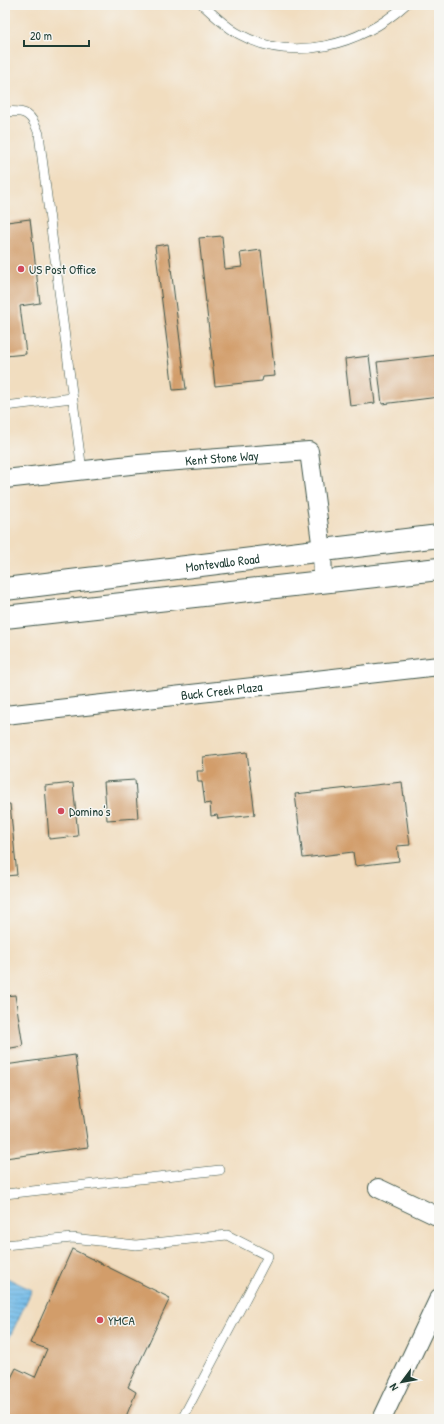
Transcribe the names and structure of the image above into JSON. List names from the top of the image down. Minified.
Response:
{"streets":{"main road":["Montevallo Road"],"street":["Kent Stone Way","Buck Creek Plaza"]},"crossings":[["Kent Stone Way","Montevallo Road"]],"places":["US Post Office","Domino's","YMCA"],"scale_bar":"20 m","north":"bottom left"}
